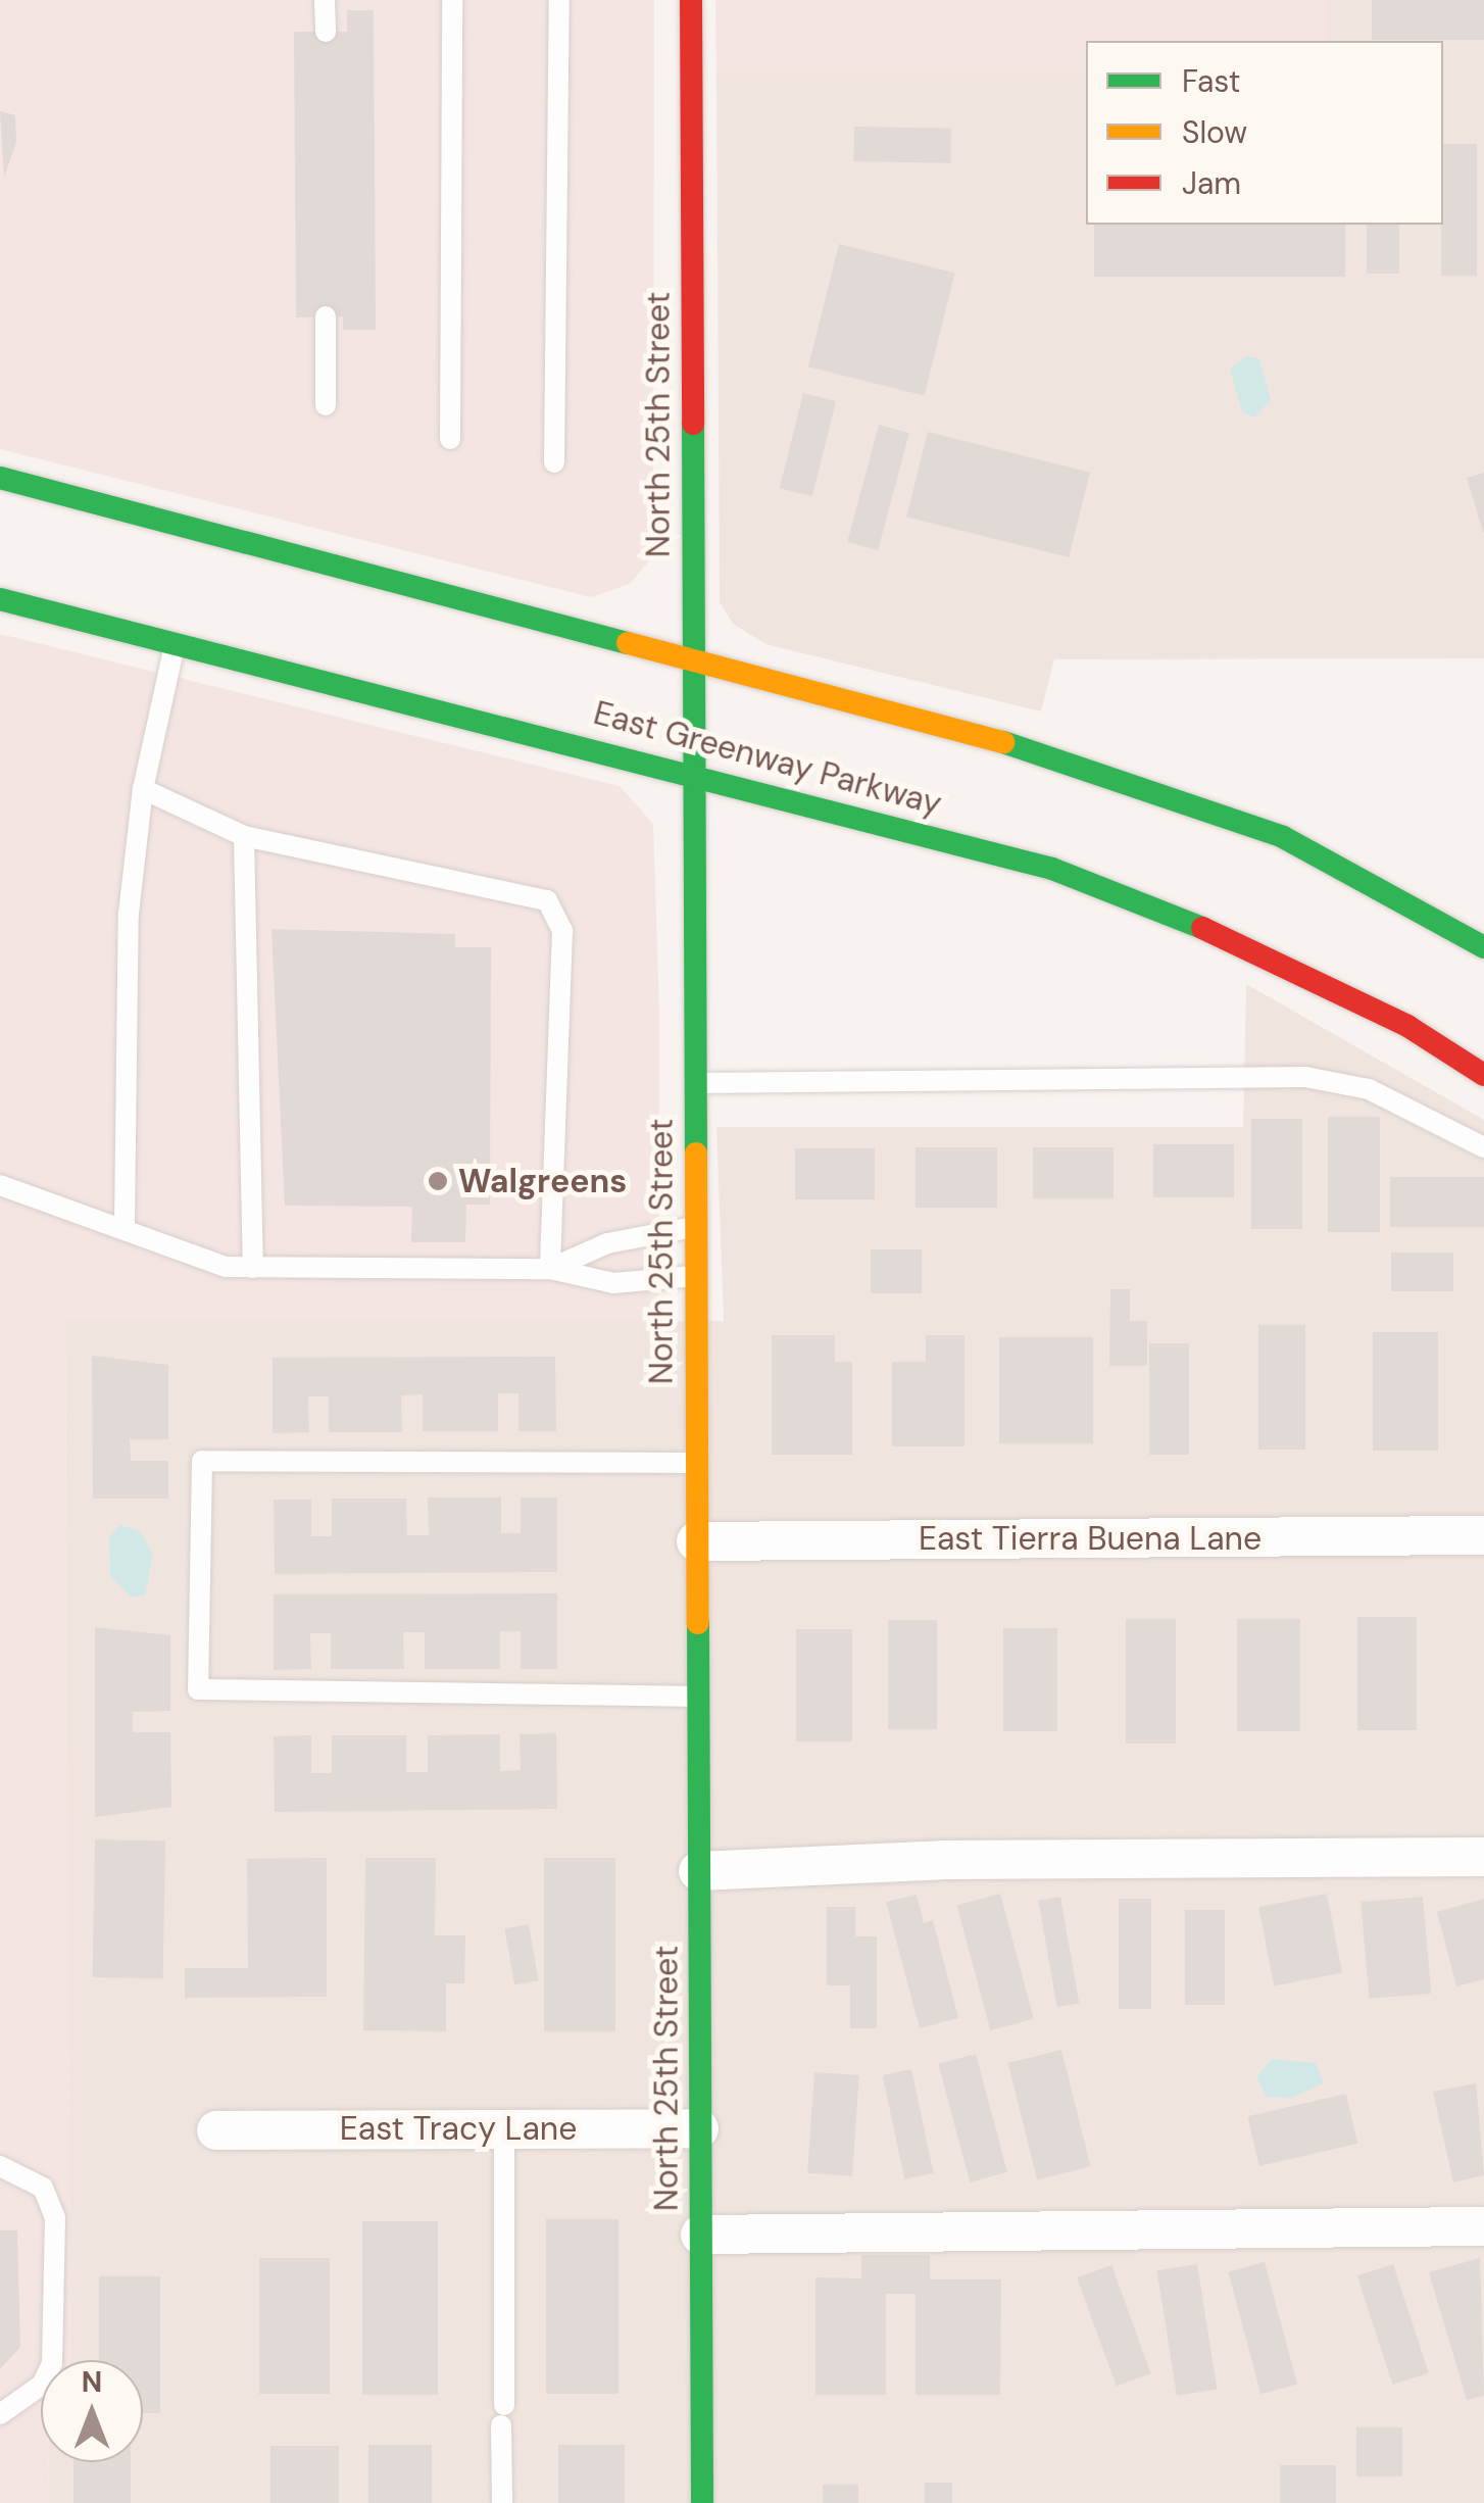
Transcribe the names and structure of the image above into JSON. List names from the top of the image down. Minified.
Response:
{"streets":{"main road":["North 25th Street","East Greenway Parkway"],"street":["East Tierra Buena Lane","East Tracy Lane"]},"crossings":[["North 25th Street","East Greenway Parkway"],["North 25th Street","East Tierra Buena Lane"],["North 25th Street","East Tracy Lane"]],"places":["Walgreens"],"legend":["Fast","Slow","Jam"],"north":"top"}
